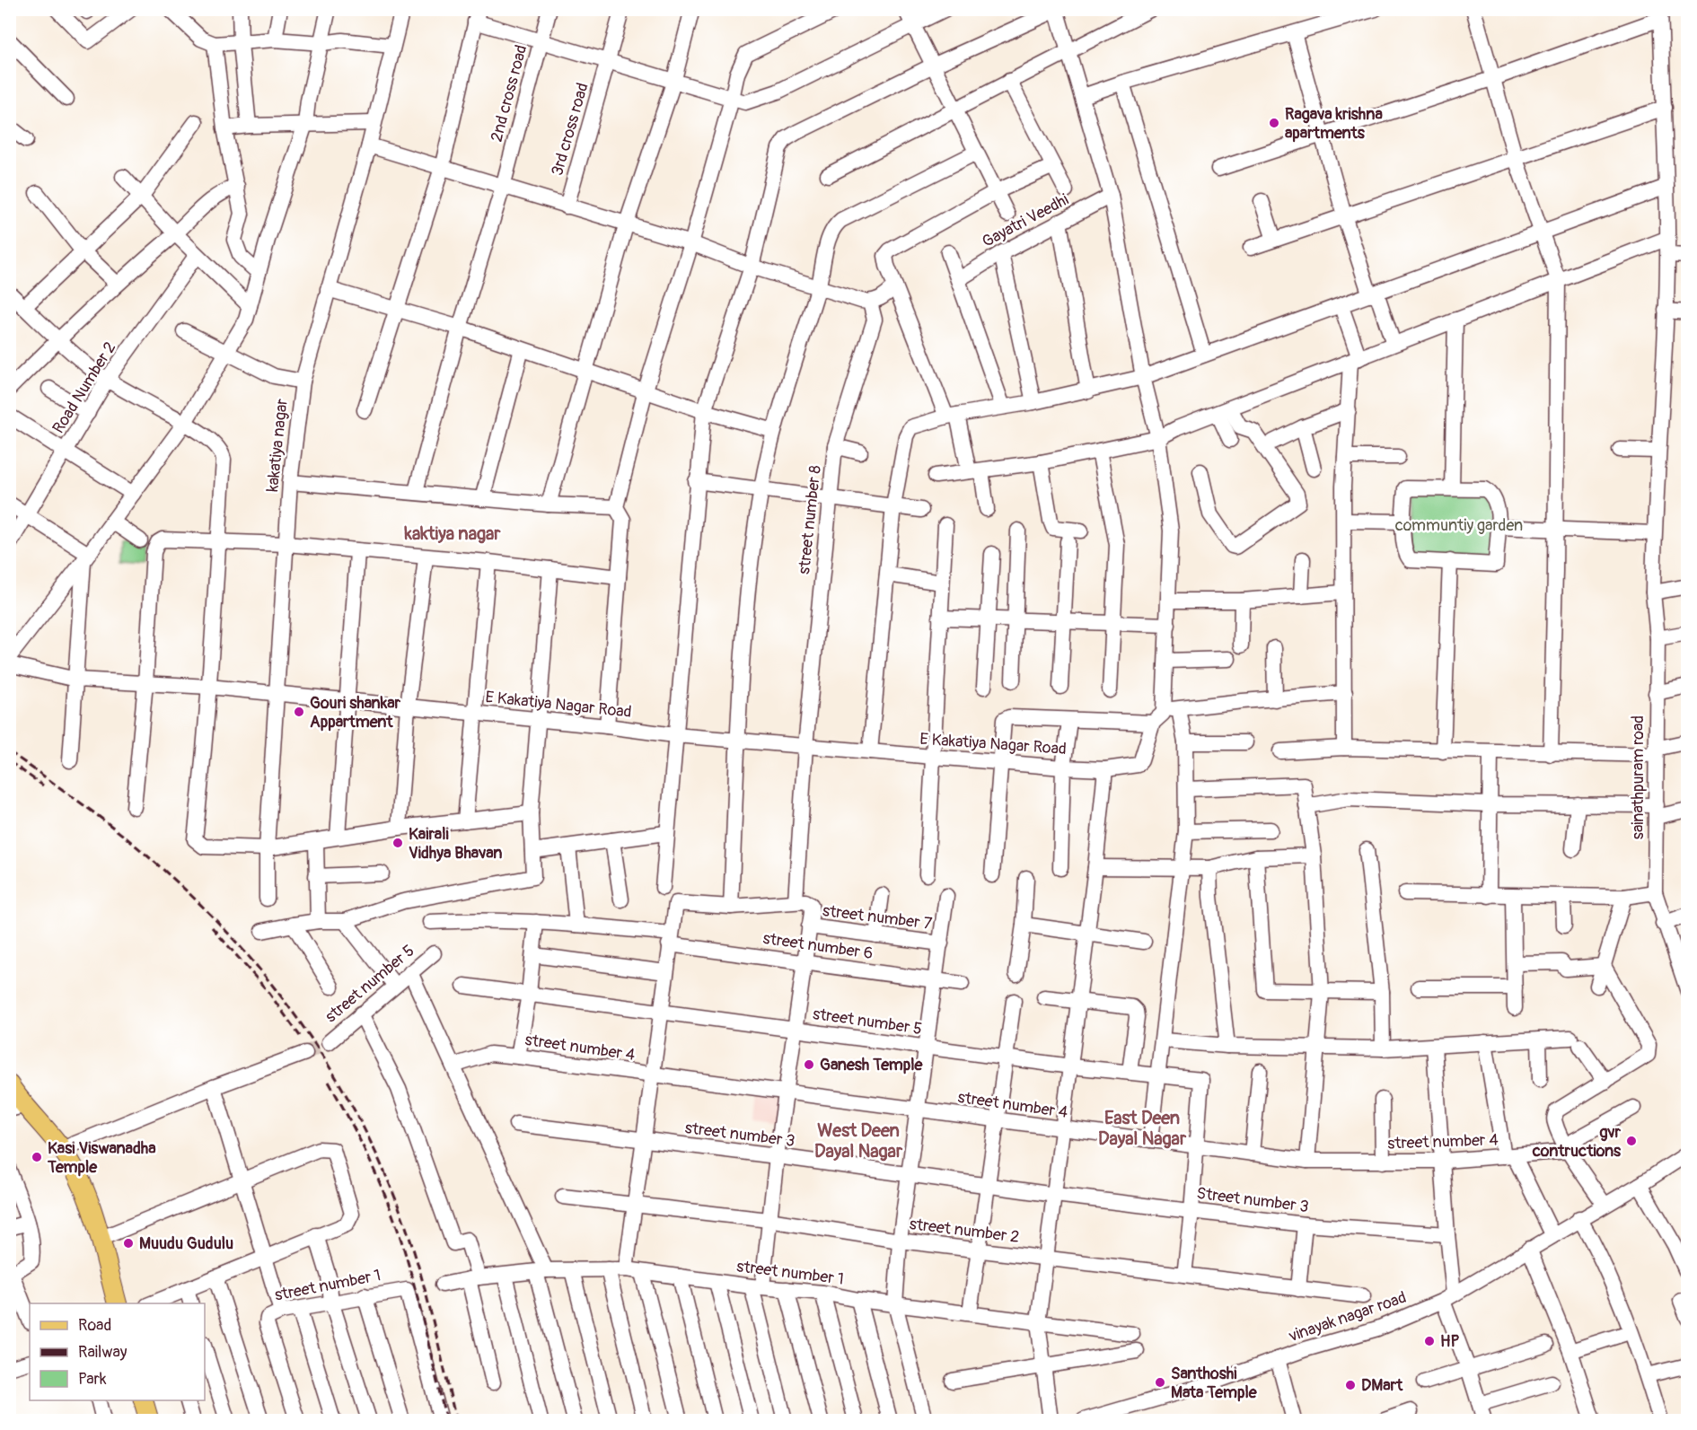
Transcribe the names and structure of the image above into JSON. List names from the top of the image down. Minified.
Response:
{"streets":{"street":["2nd cross road","3rd cross road","Gayatri Veedhi","Road Number 2","kakatiya nagar","street number 8","E Kakatiya Nagar Road","sainathpuram road","street number 7","street number 6","street number 5","street number 4","street number 3","Street number 3","street number 2","street number 1","vinayak nagar road"]},"crossings":[["kakatiya nagar","E Kakatiya Nagar Road"],["street number 8","E Kakatiya Nagar Road"],["street number 5","street number 4"],["street number 3","Street number 3"]],"districts":["kaktiya nagar","East Deen Dayal Nagar","West Deen Dayal Nagar"],"parks":["communtiy garden"],"places":["Ragava krishna apartments","Gouri shankar Appartment","Kairali Vidhya Bhavan","Ganesh Temple","gvr contructions","Kasi Viswanadha Temple","Muudu Gudulu","HP","Santhoshi Mata Temple","DMart"],"legend":["Road","Railway","Park"]}
